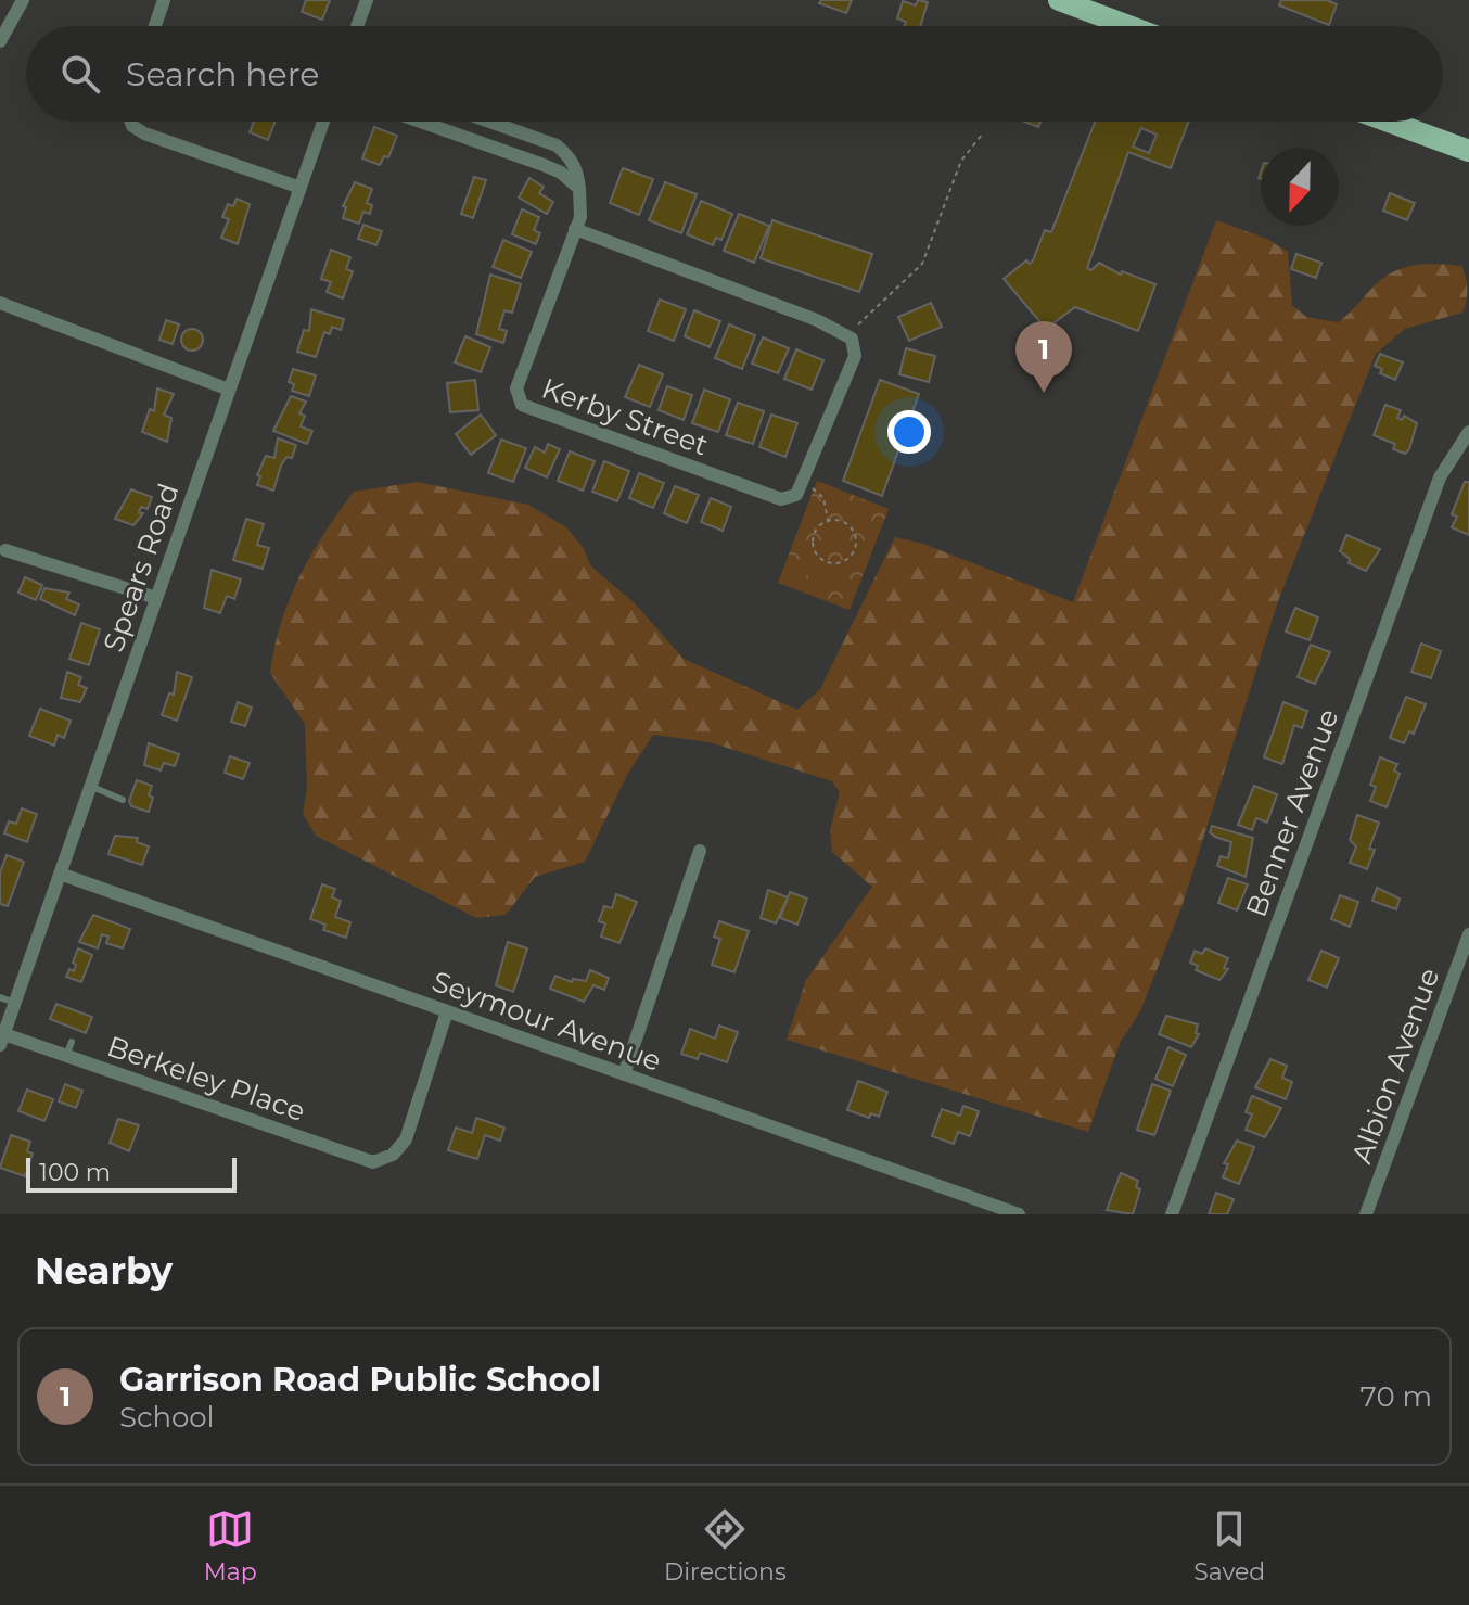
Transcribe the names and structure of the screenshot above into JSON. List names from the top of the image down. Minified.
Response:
{"streets":{"street":["Kerby Street","Spears Road","Benner Avenue","Seymour Avenue","Albion Avenue","Berkeley Place"]},"crossings":[["Spears Road","Seymour Avenue"],["Spears Road","Berkeley Place"],["Seymour Avenue","Berkeley Place"]],"scale_bar":"100 m","north":"bottom","page":{"search":"Search here","pins":"1","scale":"100 m","heading":"Nearby","list":[{"mark":"1","name":"Garrison Road Public School","note":"School","value":"70 m"}],"nav":["Map","Directions","Saved"]}}
